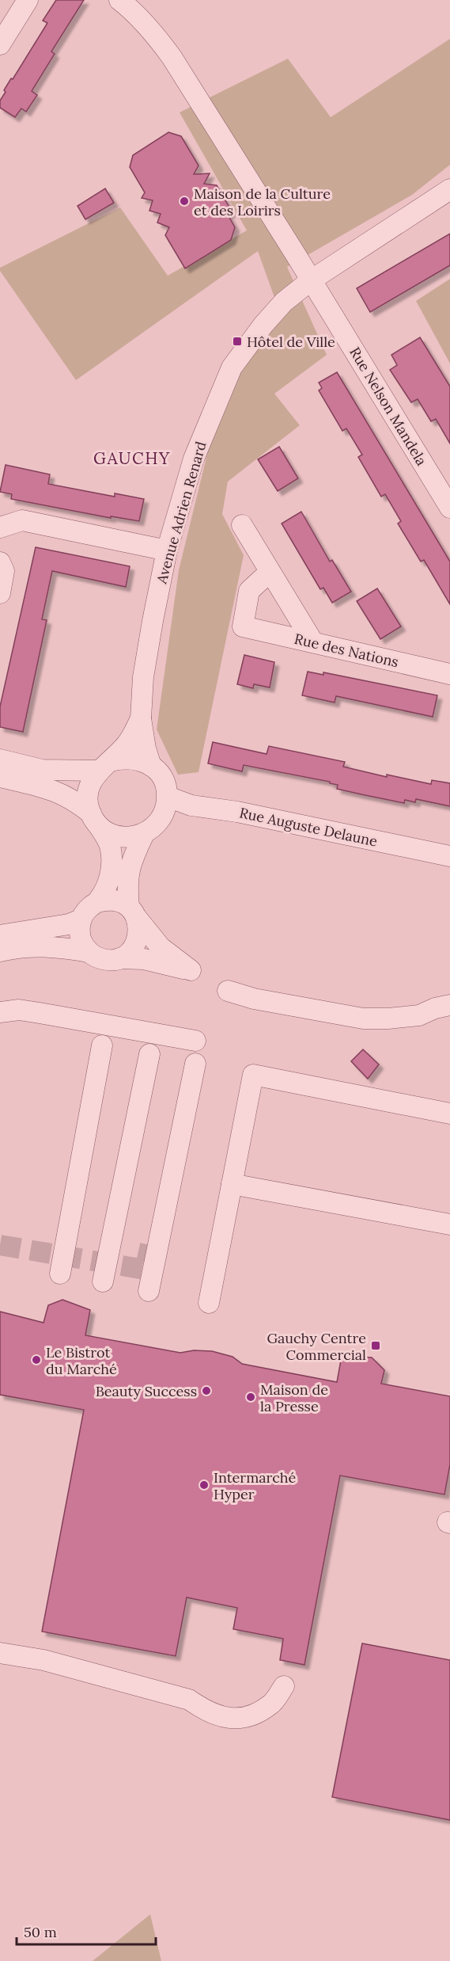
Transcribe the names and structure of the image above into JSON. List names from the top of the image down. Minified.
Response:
{"streets":{"street":["Rue Nelson Mandela","Avenue Adrien Renard","Rue des Nations","Rue Auguste Delaune"]},"crossings":[["Rue Nelson Mandela","Avenue Adrien Renard"],["Avenue Adrien Renard","Rue Auguste Delaune"]],"districts":["GAUCHY"],"places":{"other":["Maison de la Culture et des Loirirs","Le Bistrot du Marché","Beauty Success","Maison de la Presse","Intermarché Hyper"],"transit":["Hôtel de Ville","Gauchy Centre Commercial"]},"scale_bar":"50 m"}
